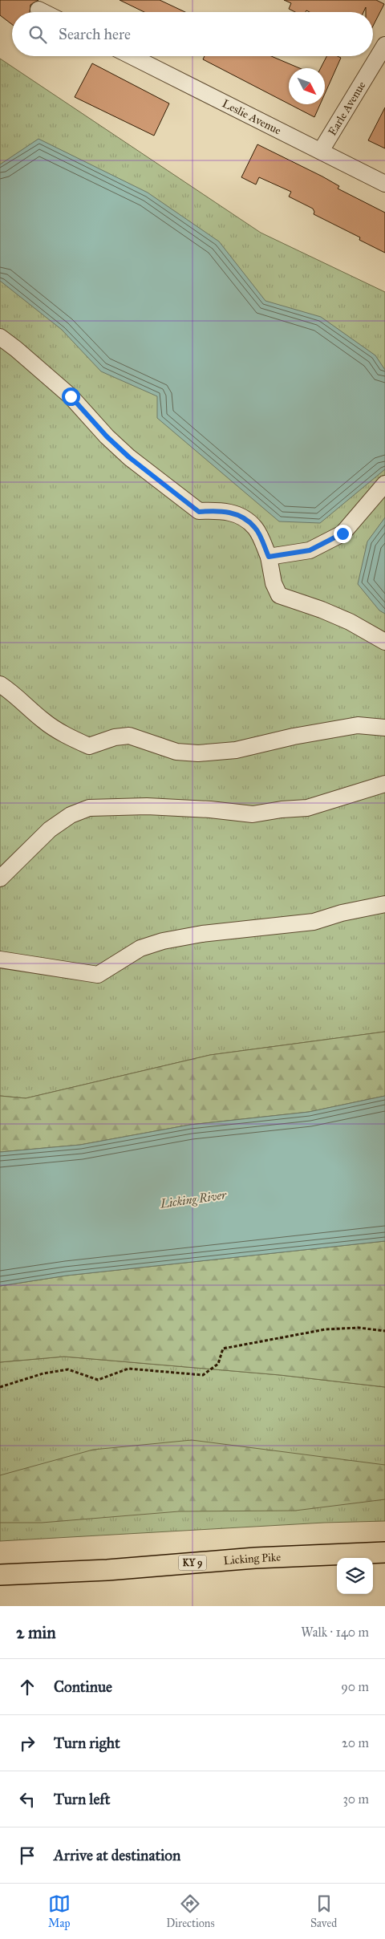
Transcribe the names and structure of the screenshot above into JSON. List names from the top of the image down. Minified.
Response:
{"streets":{"main road":["Licking Pike","KY 9"],"street":["Earle Avenue","Leslie Avenue"]},"crossings":[["Earle Avenue","Leslie Avenue"]],"water":["Licking River"],"north":"bottom right","page":{"search":"Search here","heading":["2 min","Walk · 140 m"],"list":[["Continue","90 m"],["Turn right","20 m"],["Turn left","30 m"],"Arrive at destination"],"nav":["Map","Directions","Saved"]}}
